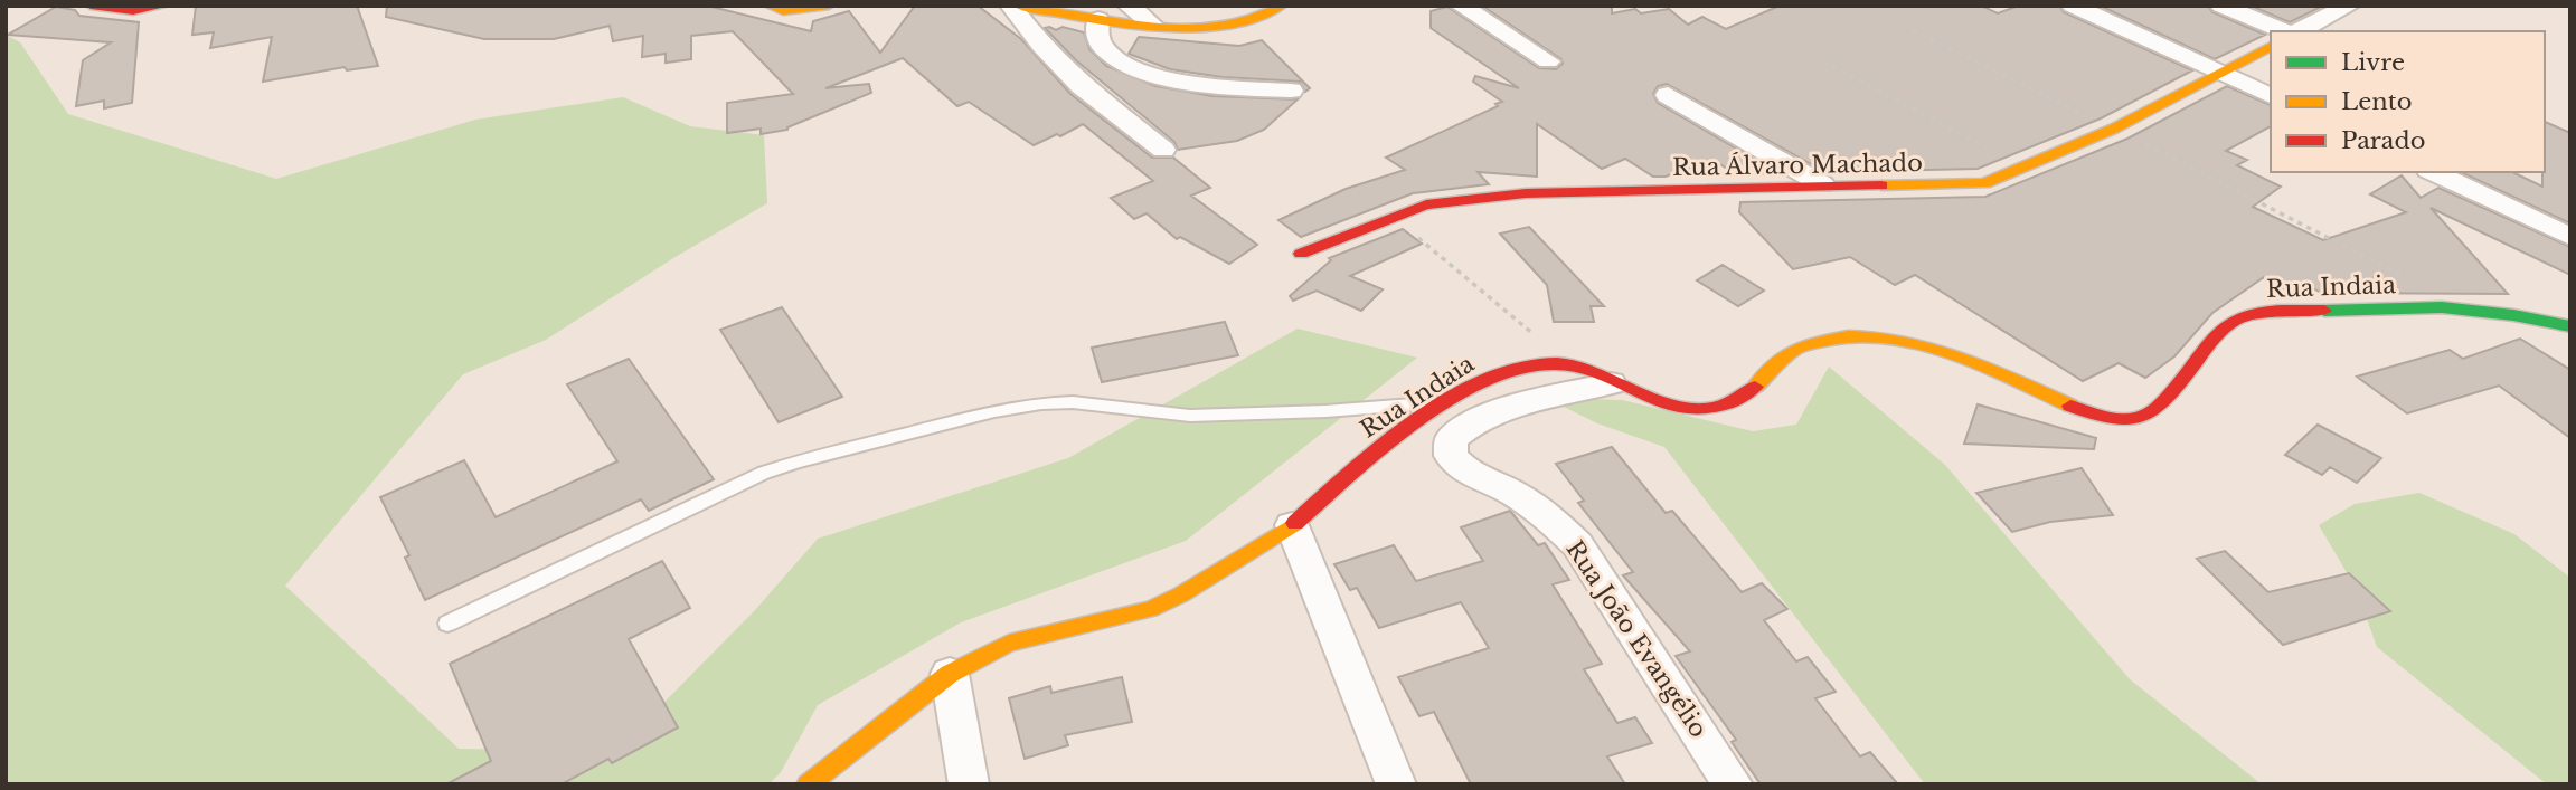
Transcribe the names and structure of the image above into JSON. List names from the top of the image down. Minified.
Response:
{"streets":{"street":["Rua Álvaro Machado","Rua Indaia","Rua João Evangélio"]},"crossings":[["Rua Indaia","Rua João Evangélio"]],"legend":["Livre","Lento","Parado"]}
